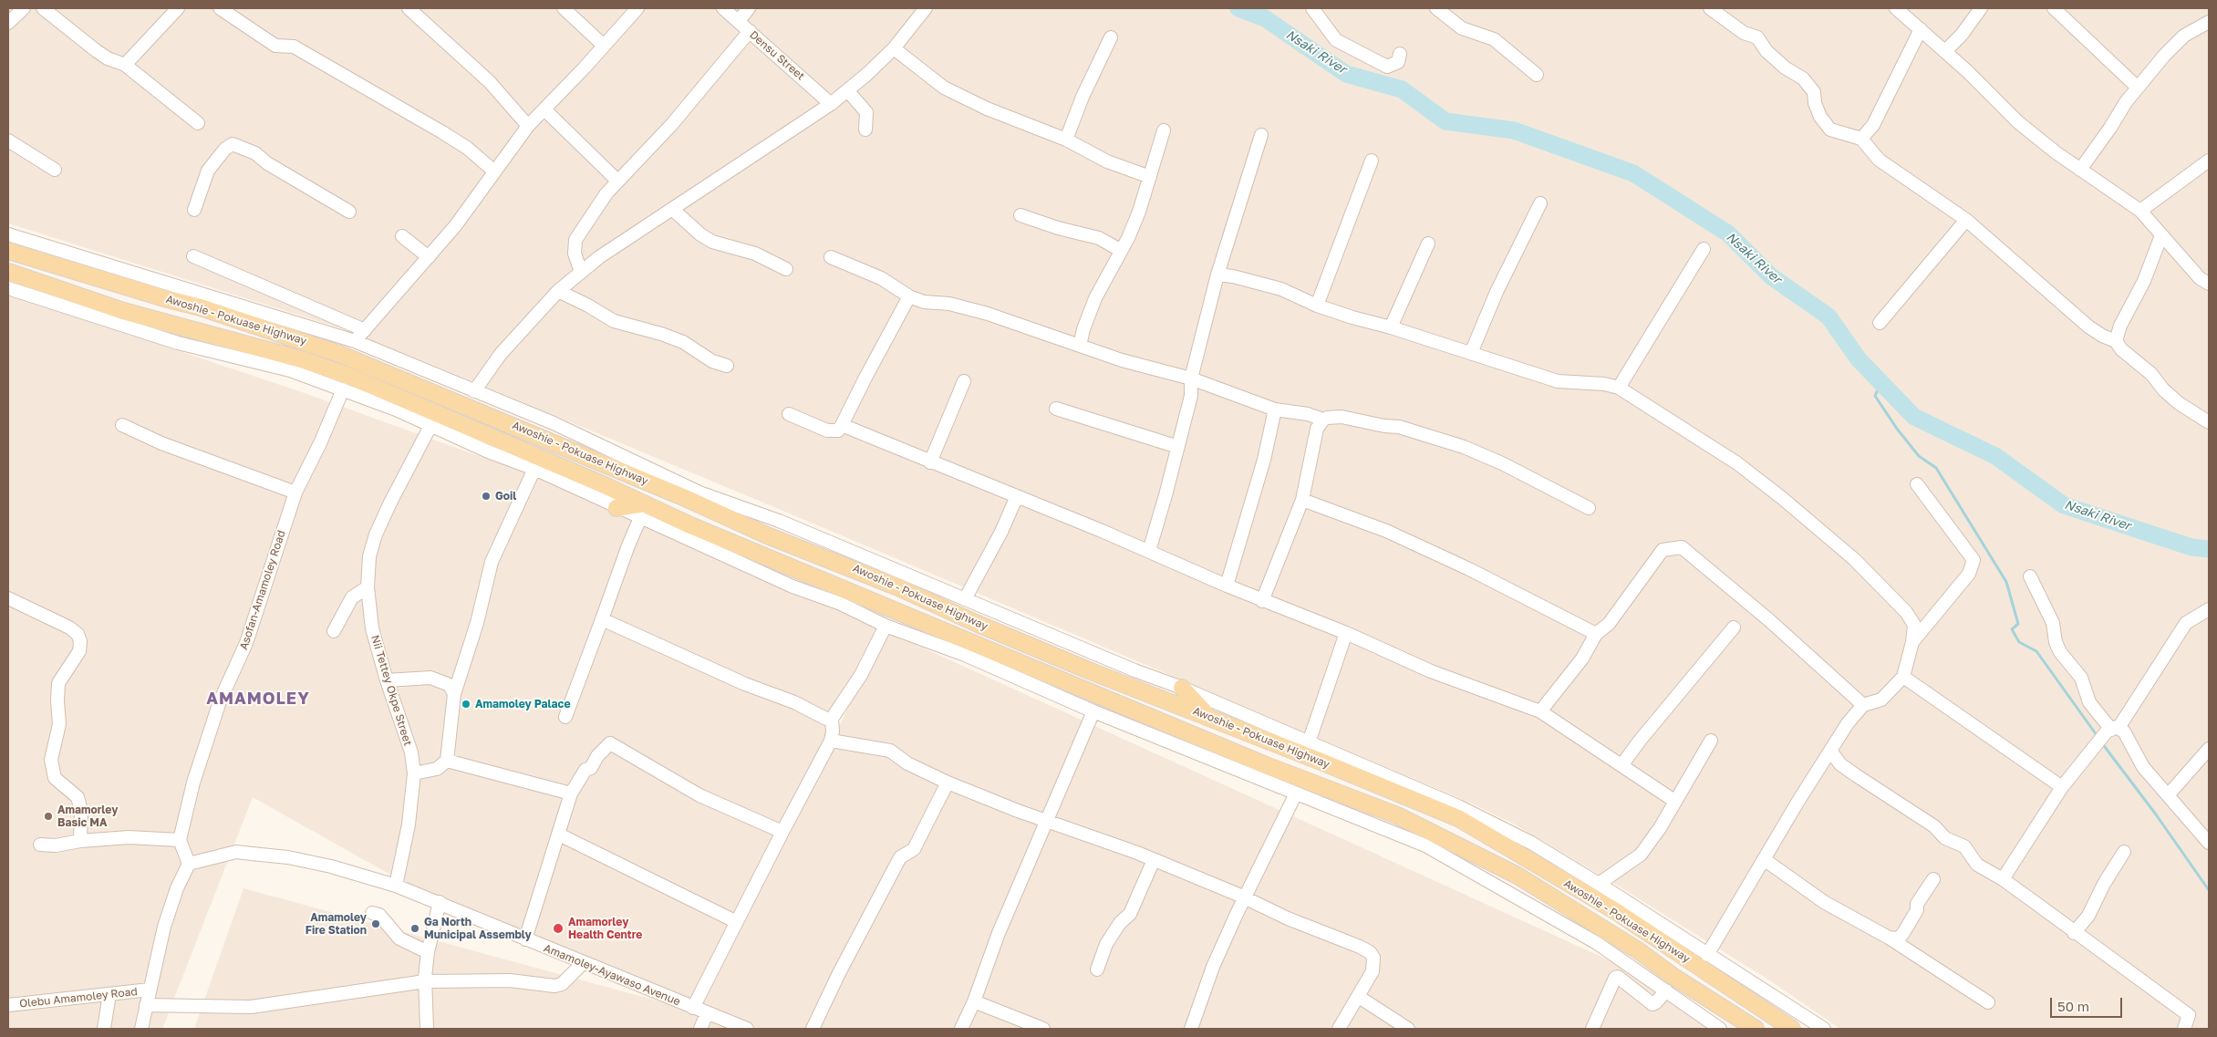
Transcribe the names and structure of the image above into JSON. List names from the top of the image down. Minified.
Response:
{"streets":{"main road":["Awoshie - Pokuase Highway"],"street":["Densu Street","Asofan-Amamoley Road","Nii Tettey Okpe Street","Amamoley-Ayawaso Avenue","Olebu Amamoley Road"]},"crossings":[["Nii Tettey Okpe Street","Amamoley-Ayawaso Avenue"]],"districts":["AMAMOLEY"],"water":["Nsaki River"],"places":["Goil","Amamoley Palace","Amamorley Basic MA","Amamoley Fire Station","Ga North Municipal Assembly","Amamorley Health Centre"],"scale_bar":"50 m"}
